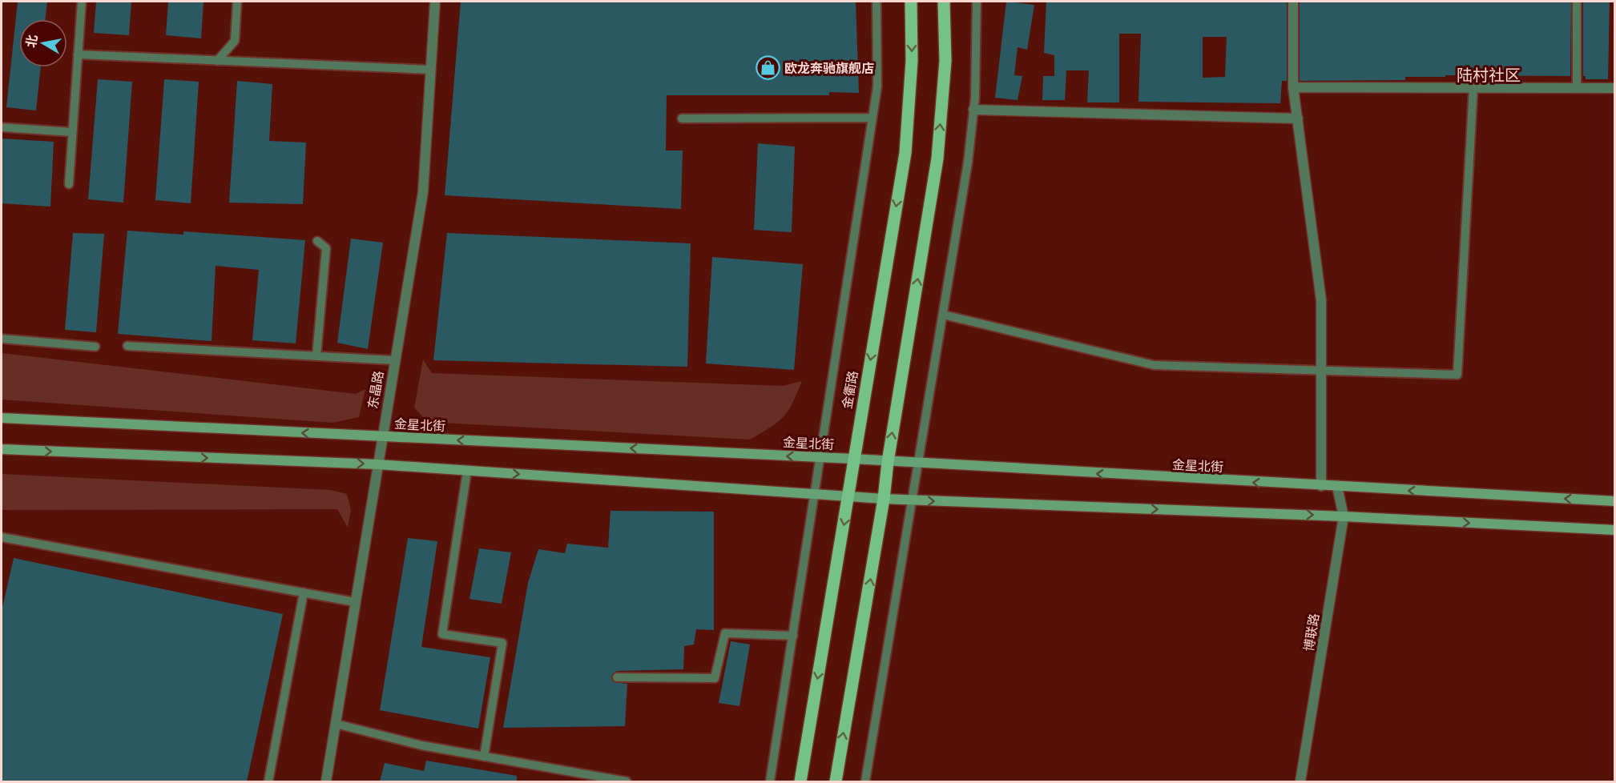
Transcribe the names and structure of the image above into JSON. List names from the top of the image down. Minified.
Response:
{"streets":{"main road":["金衢路","金星北街"],"street":["东晶路","博联路"]},"crossings":[["东晶路","金星北街"],["金衢路","金星北街"],["金星北街","博联路"]],"districts":["陆村社区"],"places":{"shop":["欧龙奔驰旗舰店"]},"north":"left"}
